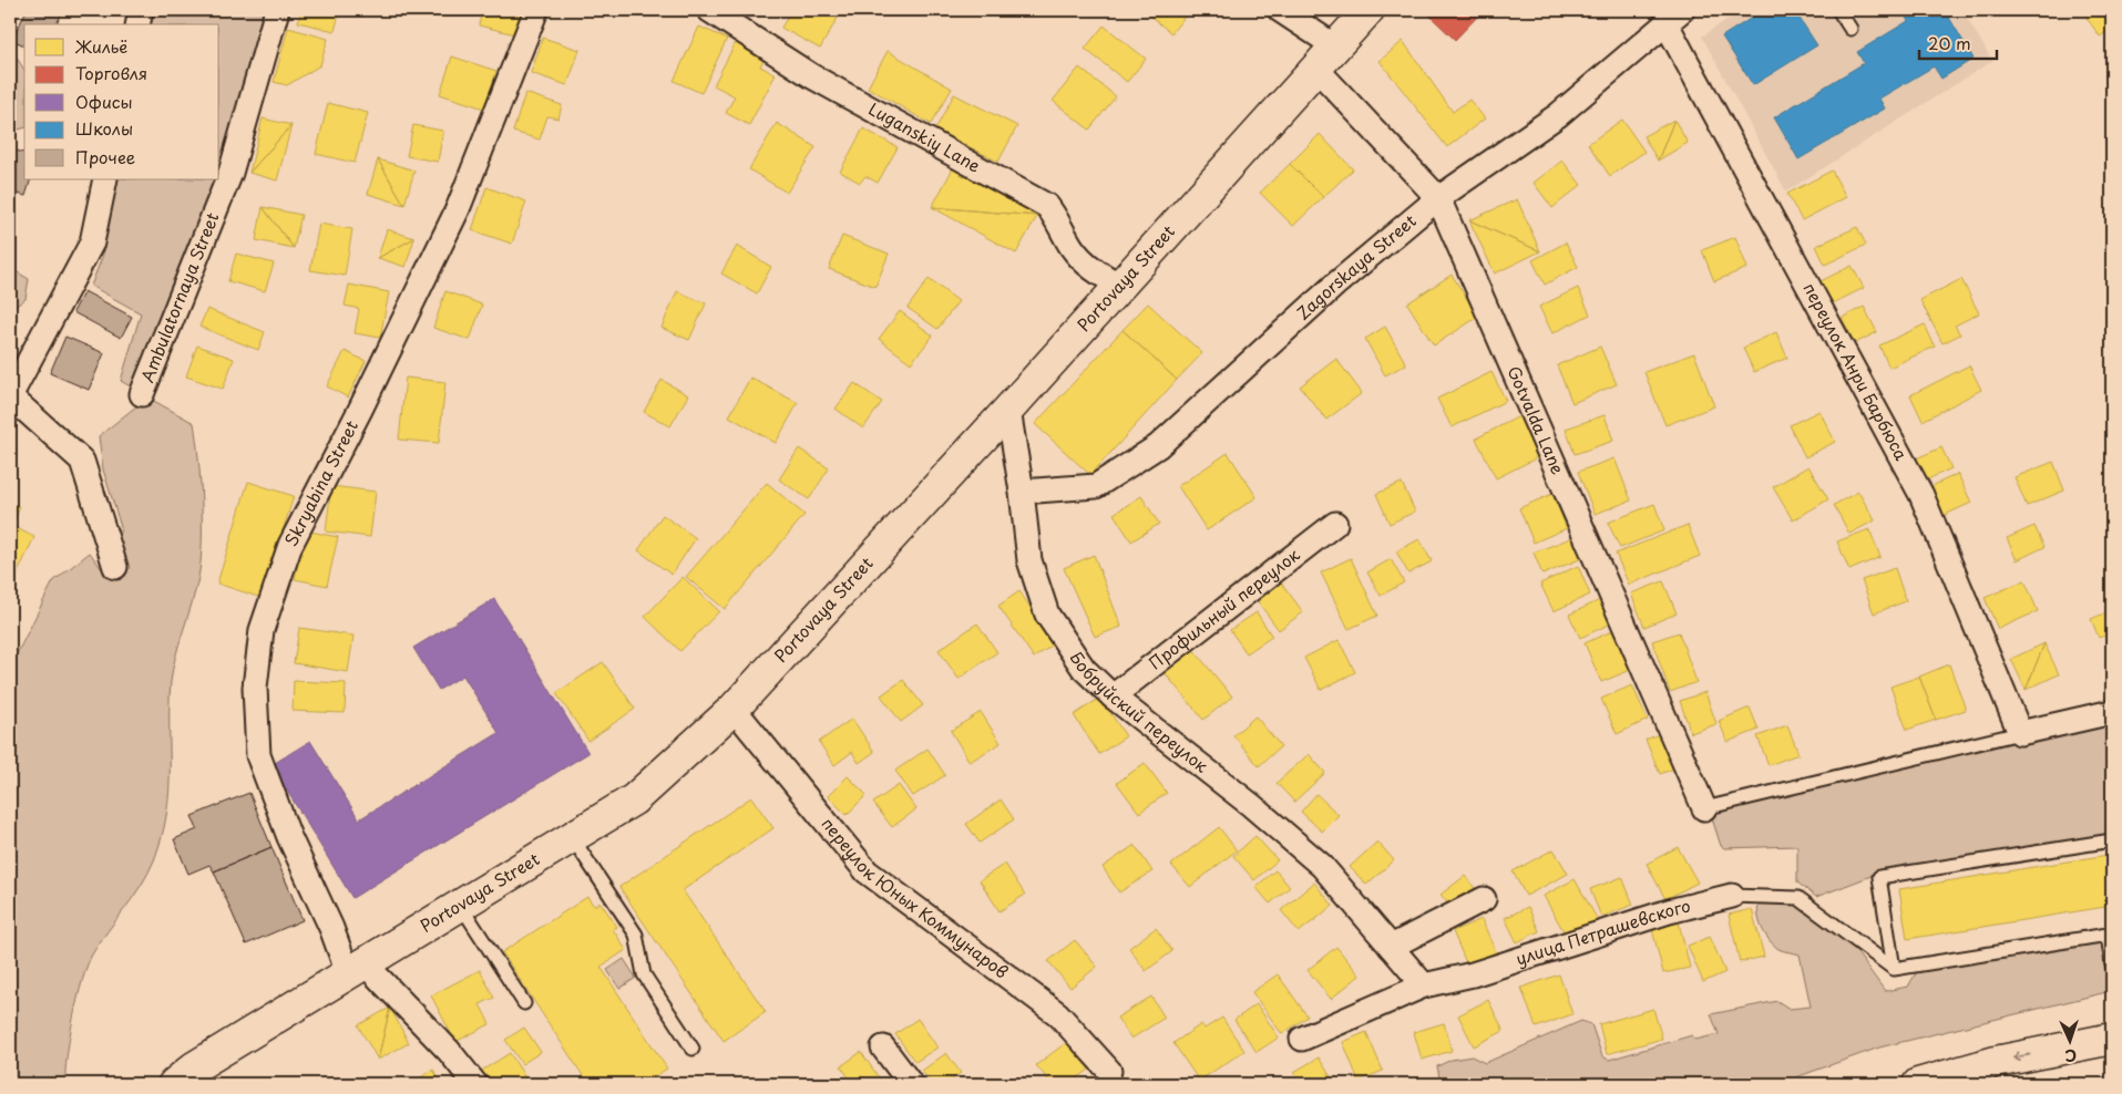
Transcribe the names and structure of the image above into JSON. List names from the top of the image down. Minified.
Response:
{"streets":{"main road":["Portovaya Street"],"street":["Luganskiy Lane","Zagorskaya Street","Ambulatornaya Street","переулок Анри Барбюса","Gotvalda Lane","Skryabina Street","Профильный переулок","Бобруйский переулок","переулок Юных Коммунаров","улица Петрашевского"]},"crossings":[["Luganskiy Lane","Portovaya Street"],["Zagorskaya Street","переулок Анри Барбюса"],["Zagorskaya Street","Gotvalda Lane"],["Zagorskaya Street","Бобруйский переулок"],["Portovaya Street","Gotvalda Lane"],["Portovaya Street","Skryabina Street"],["Portovaya Street","Бобруйский переулок"],["Portovaya Street","переулок Юных Коммунаров"],["Профильный переулок","Бобруйский переулок"],["Бобруйский переулок","улица Петрашевского"]],"legend":["Жильё","Торговля","Офисы","Школы","Прочее"],"scale_bar":"20 m","north":"bottom"}
